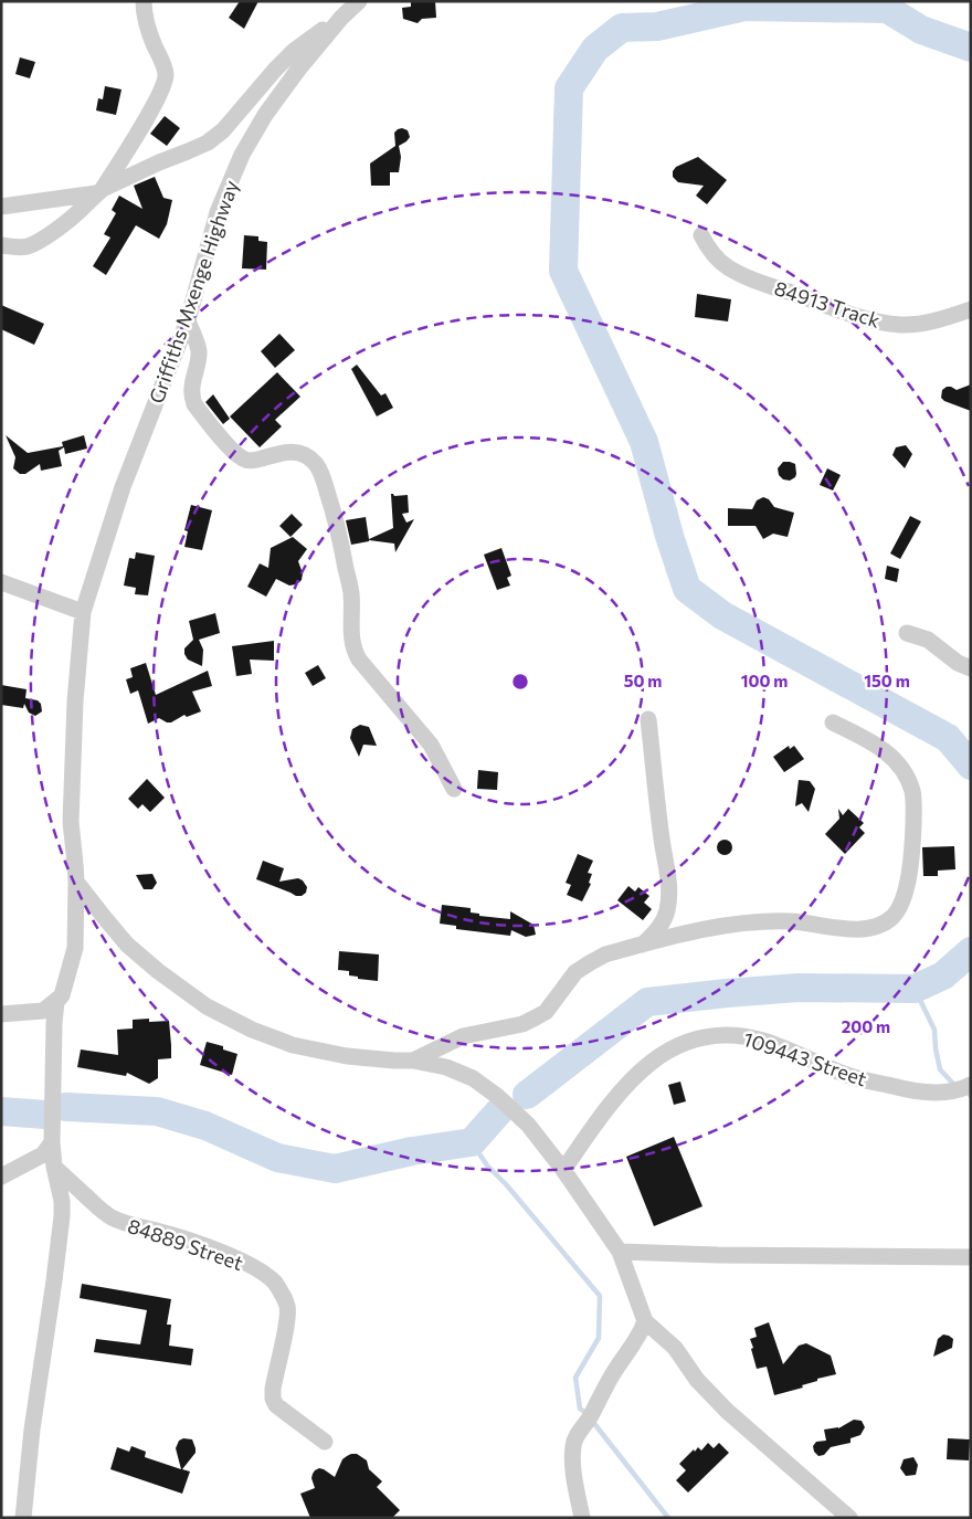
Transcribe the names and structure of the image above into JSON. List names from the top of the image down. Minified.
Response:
{"streets":{"street":["Griffiths Mxenge Highway","84913 Track","109443 Street","84889 Street"]},"crossings":[["Griffiths Mxenge Highway","84889 Street"]],"rings":["50 m","100 m","150 m","200 m"]}
